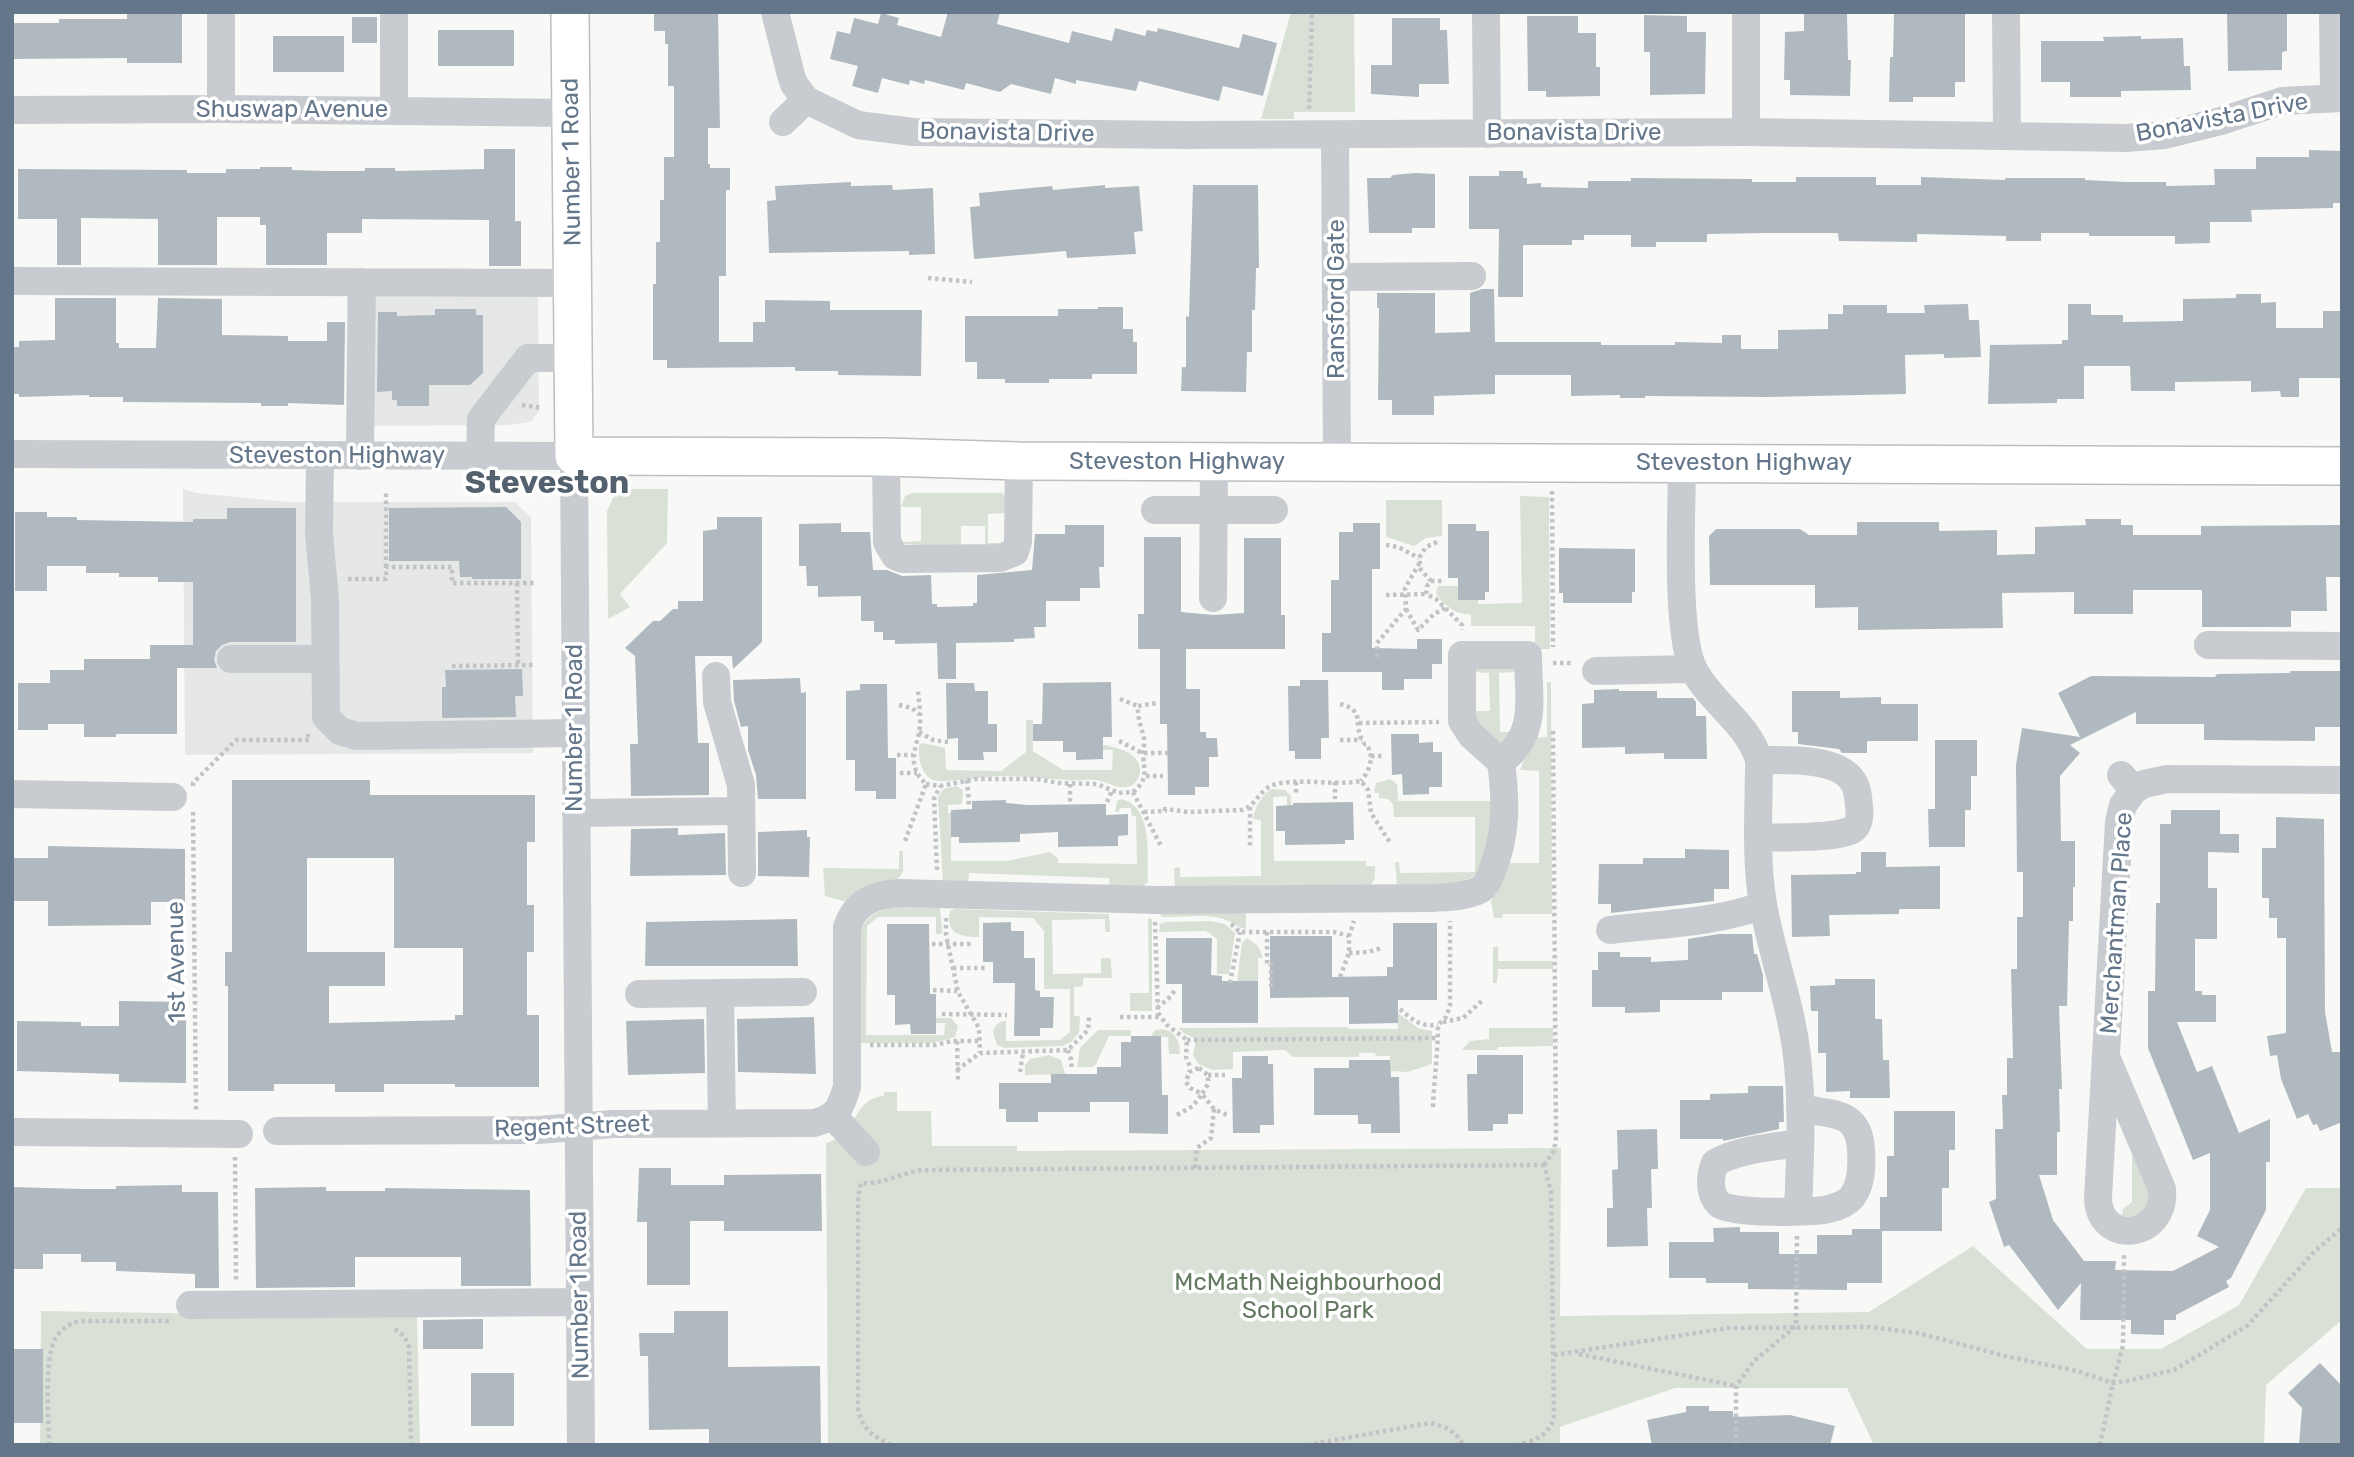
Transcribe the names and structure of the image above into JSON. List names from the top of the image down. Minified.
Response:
{"streets":{"main road":["Number 1 Road","Steveston Highway"],"street":["Shuswap Avenue","Bonavista Drive","Ransford Gate","Merchantman Place","Regent Street"],"path":["1st Avenue"]},"crossings":[["Shuswap Avenue","Number 1 Road"],["Bonavista Drive","Ransford Gate"],["Number 1 Road","Steveston Highway"],["Number 1 Road","Regent Street"],["Ransford Gate","Steveston Highway"]],"districts":["Steveston"],"parks":["McMath Neighbourhood School Park"]}
